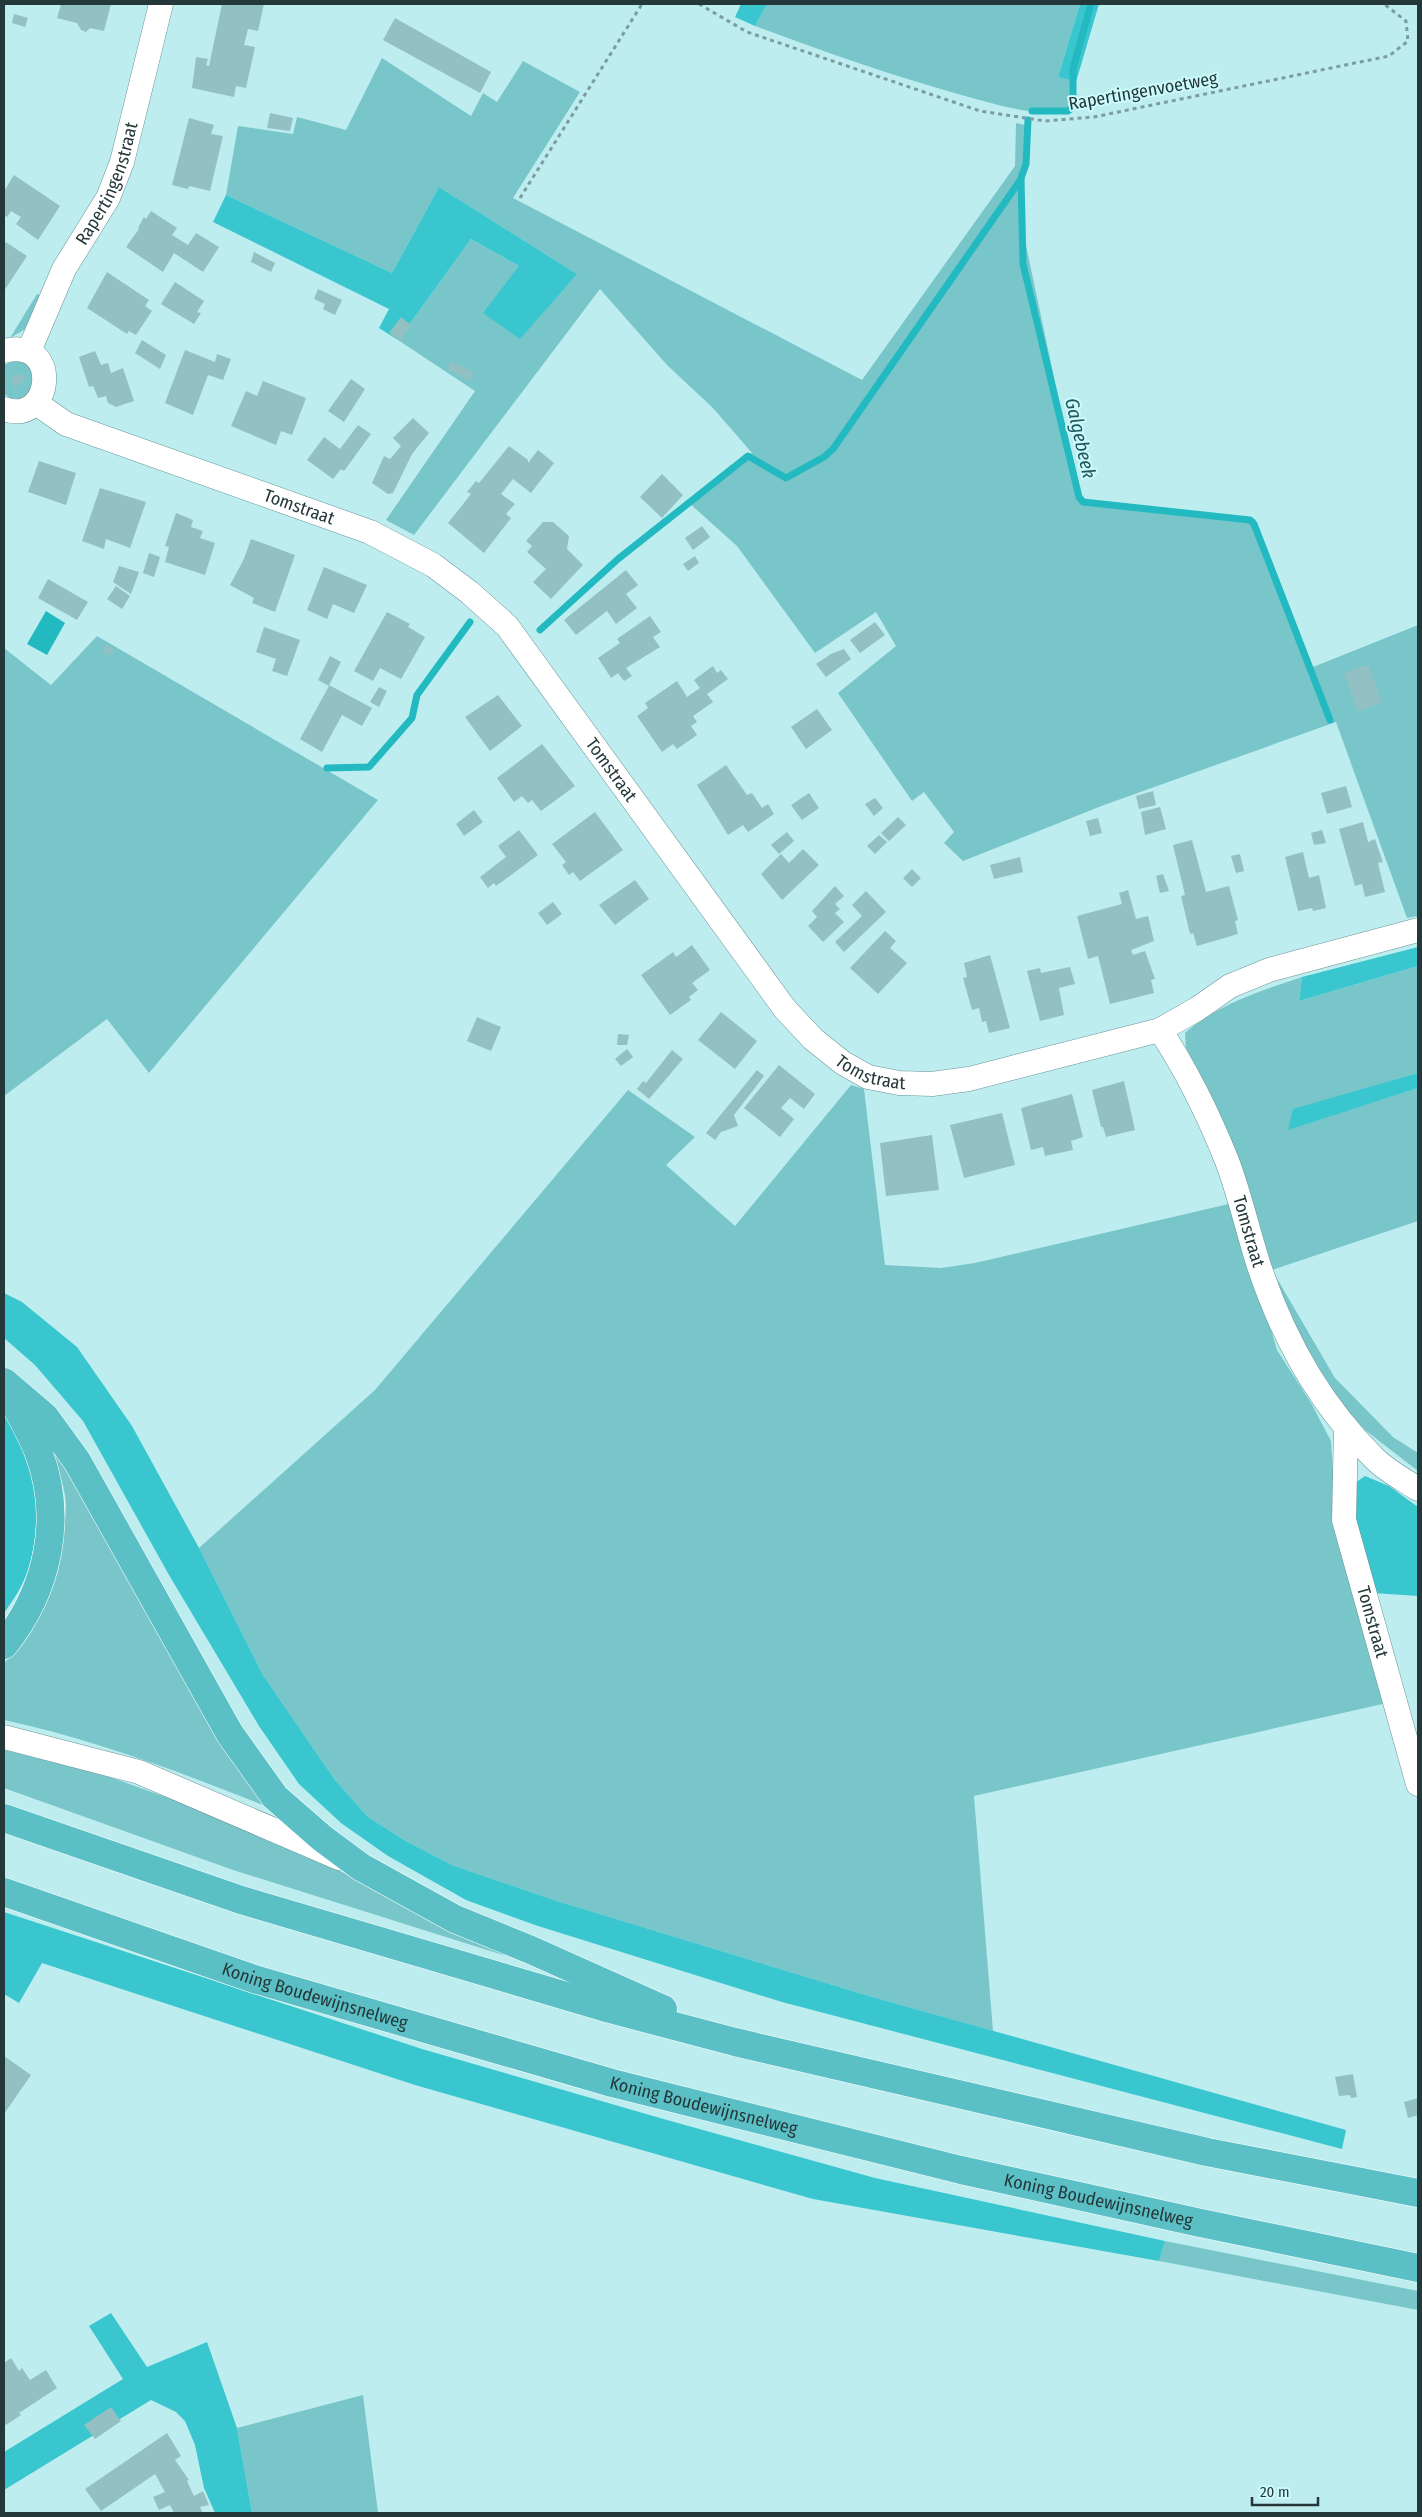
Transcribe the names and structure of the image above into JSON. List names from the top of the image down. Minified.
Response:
{"streets":{"highway":["Koning Boudewijnsnelweg"],"street":["Rapertingenstraat","Tomstraat"],"path":["Rapertingenvoetweg"]},"water":["Galgebeek"],"scale_bar":"20 m"}
